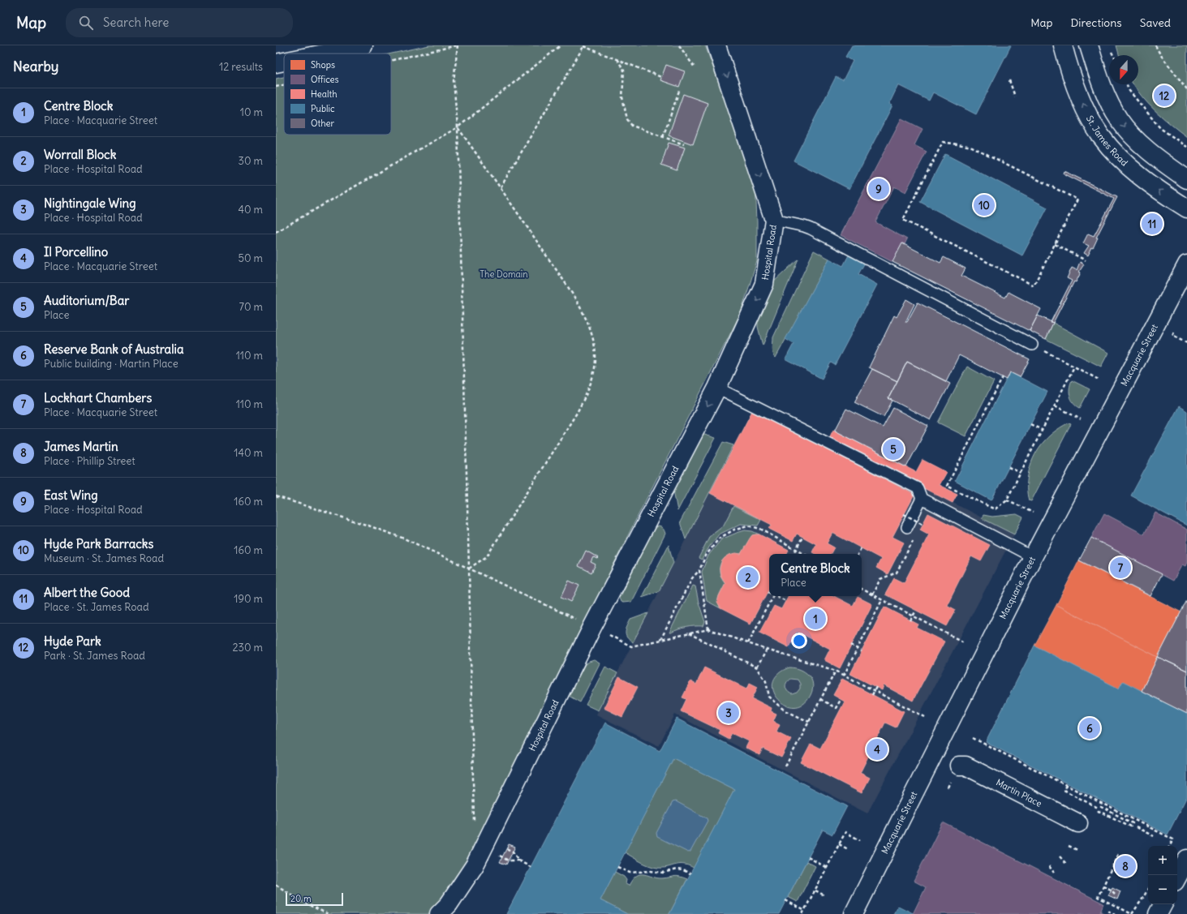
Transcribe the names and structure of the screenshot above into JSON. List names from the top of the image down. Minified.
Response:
{"streets":{"street":["St. James Road","Hospital Road","Macquarie Street","Martin Place"]},"one_way":["Hospital Road"],"parks":["The Domain"],"legend":["Shops","Offices","Health","Public","Other"],"scale_bar":"20 m","north":"bottom","page":{"header":"Map","search":"Search here","nav":["Map","Directions","Saved"],"heading":["Nearby","12 results"],"pins":["12","9","10","11","5","7","2","1","3","6","4","8"],"list":[{"mark":"1","name":"Centre Block","note":"Place · Macquarie Street","value":"10 m"},{"mark":"2","name":"Worrall Block","note":"Place · Hospital Road","value":"30 m"},{"mark":"3","name":"Nightingale Wing","note":"Place · Hospital Road","value":"40 m"},{"mark":"4","name":"Il Porcellino","note":"Place · Macquarie Street","value":"50 m"},{"mark":"5","name":"Auditorium/Bar","note":"Place","value":"70 m"},{"mark":"6","name":"Reserve Bank of Australia","note":"Public building · Martin Place","value":"110 m"},{"mark":"7","name":"Lockhart Chambers","note":"Place · Macquarie Street","value":"110 m"},{"mark":"8","name":"James Martin","note":"Place · Phillip Street","value":"140 m"},{"mark":"9","name":"East Wing","note":"Place · Hospital Road","value":"160 m"},{"mark":"10","name":"Hyde Park Barracks","note":"Museum · St. James Road","value":"160 m"},{"mark":"11","name":"Albert the Good","note":"Place · St. James Road","value":"190 m"},{"mark":"12","name":"Hyde Park","note":"Park · St. James Road","value":"230 m"}],"popup":["Centre Block","Place"],"map_buttons":["+","−"],"scale":"20 m"}}
